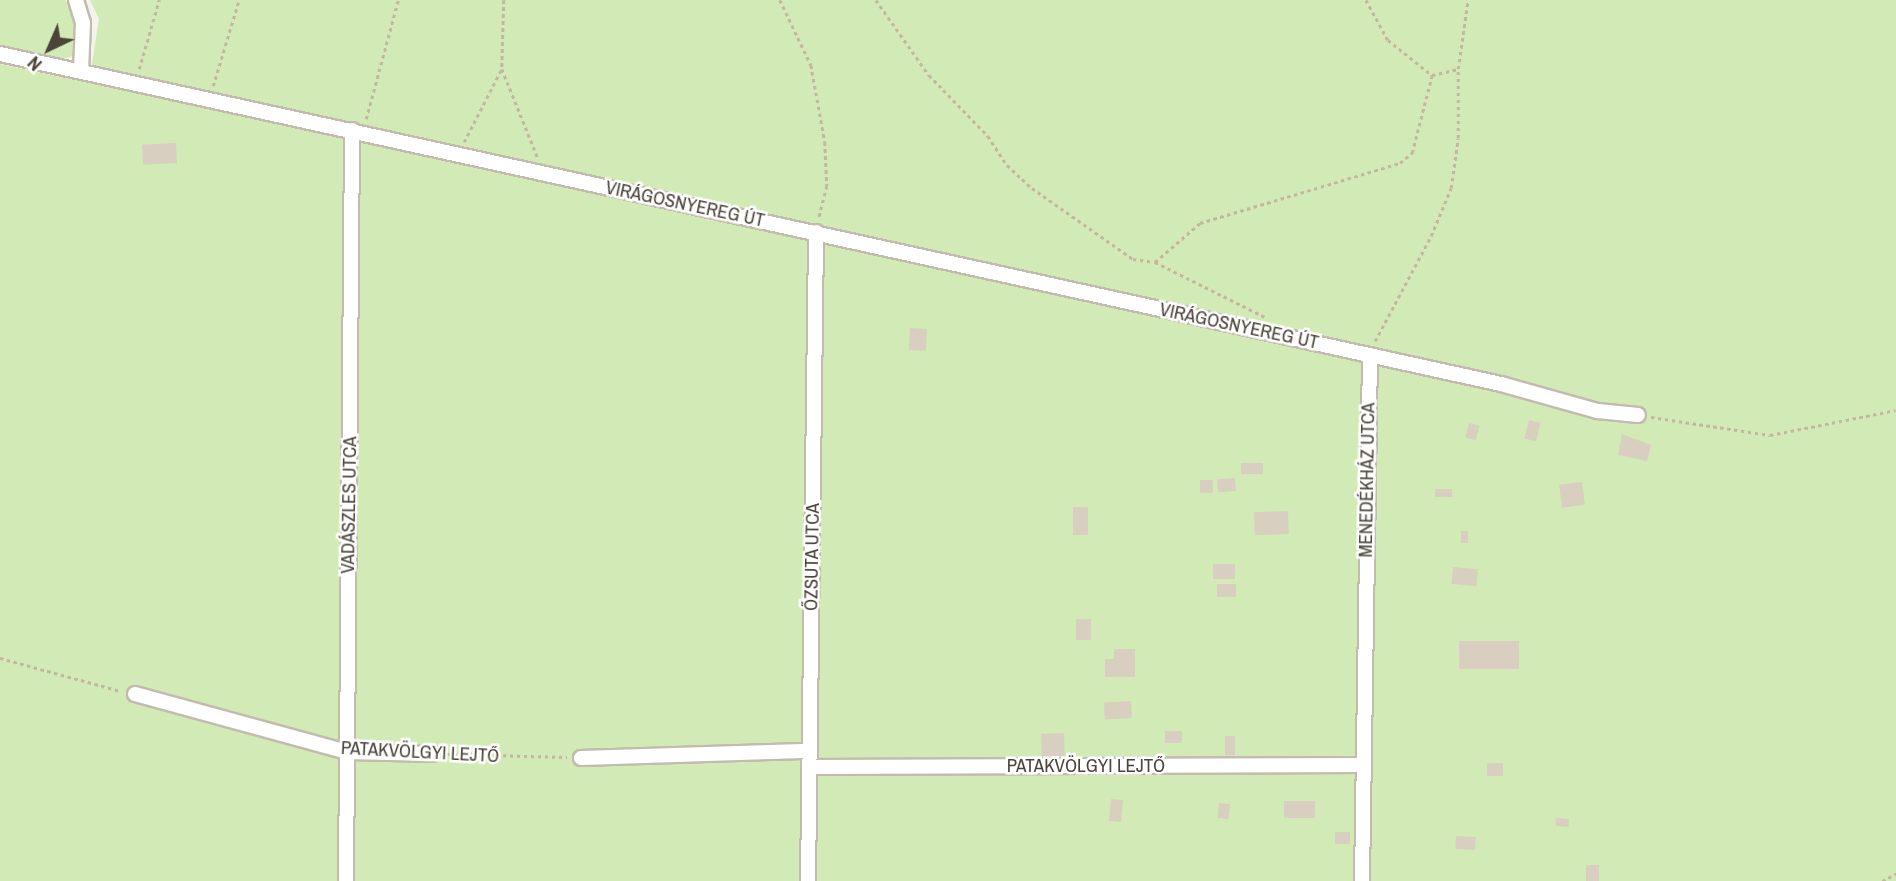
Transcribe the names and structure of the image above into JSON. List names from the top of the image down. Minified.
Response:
{"streets":{"street":["VIRÁGOSNYEREG ÚT","MENEDÉKHÁZ UTCA","VADÁSZLES UTCA","ŐZSUTA UTCA","PATAKVÖLGYI LEJTŐ"]},"crossings":[["VIRÁGOSNYEREG ÚT","MENEDÉKHÁZ UTCA"],["VIRÁGOSNYEREG ÚT","VADÁSZLES UTCA"],["VIRÁGOSNYEREG ÚT","ŐZSUTA UTCA"],["MENEDÉKHÁZ UTCA","PATAKVÖLGYI LEJTŐ"],["VADÁSZLES UTCA","PATAKVÖLGYI LEJTŐ"],["ŐZSUTA UTCA","PATAKVÖLGYI LEJTŐ"]],"north":"bottom left"}
